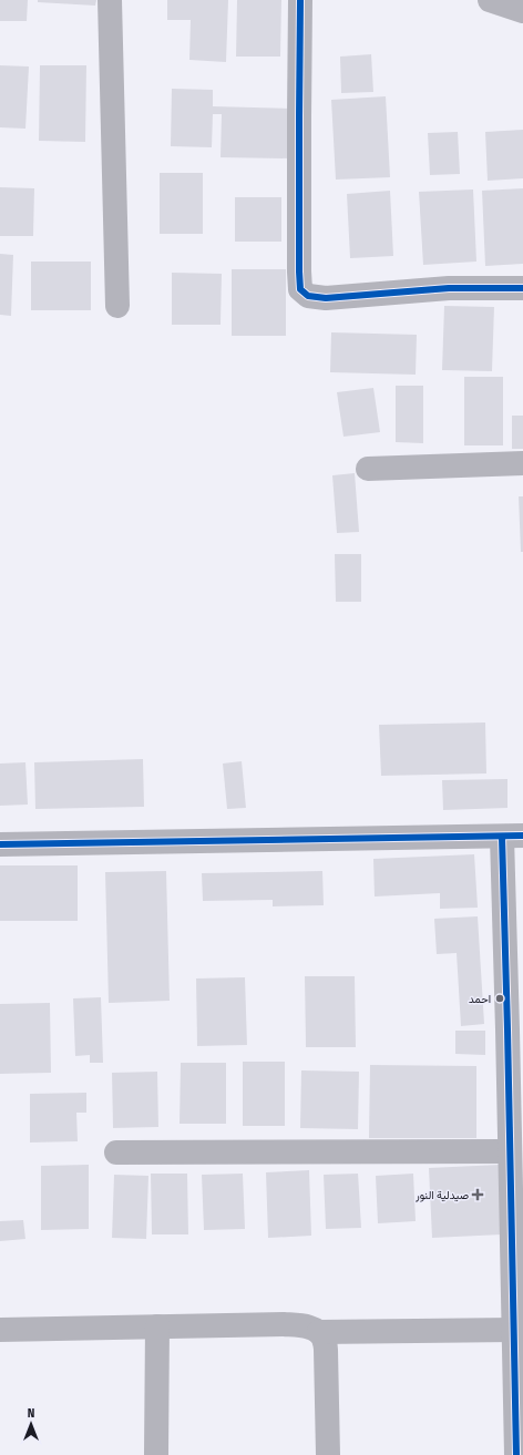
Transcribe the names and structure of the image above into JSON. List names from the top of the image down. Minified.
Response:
{"places":{"other":["احمد"],"health":["صيدلية النور"]},"north":"top"}
